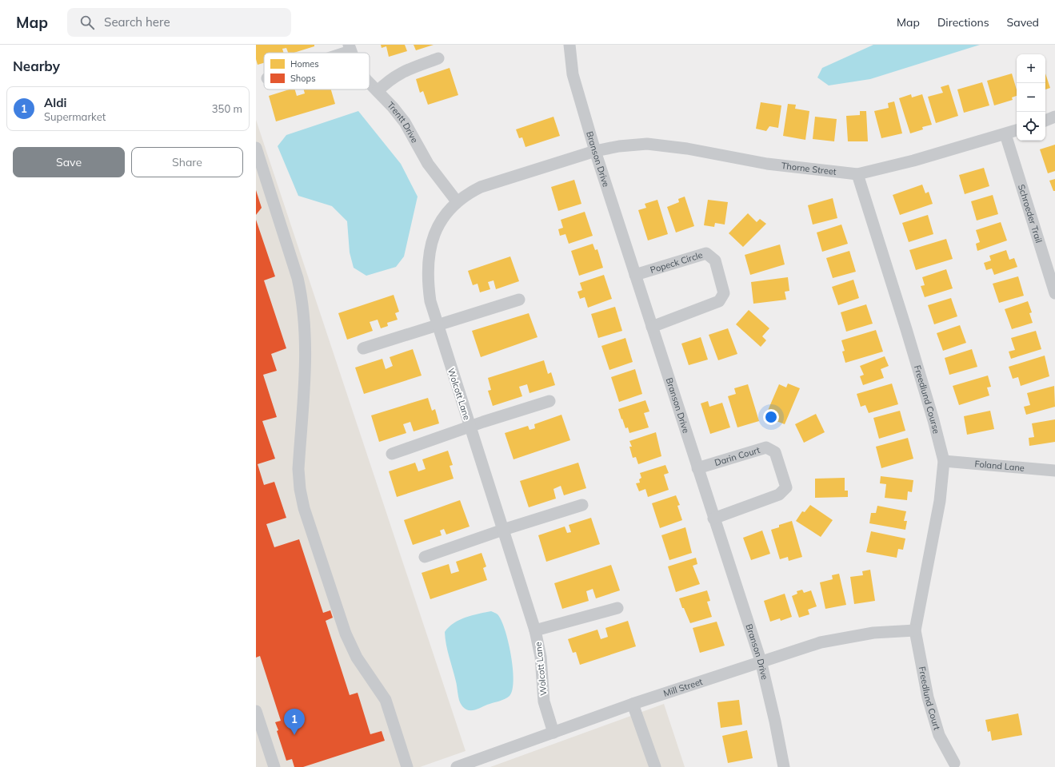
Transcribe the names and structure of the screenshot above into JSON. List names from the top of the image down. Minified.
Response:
{"streets":{"street":["Trentt Drive","Branson Drive","Thorne Street","Schroeder Trail","Popeck Circle","Wolcott Lane","Freedlund Course","Darin Court","Foland Lane","Mill Street","Freedlund Court"]},"crossings":[["Trentt Drive","Wolcott Lane"],["Branson Drive","Thorne Street"],["Branson Drive","Popeck Circle"],["Branson Drive","Wolcott Lane"],["Branson Drive","Darin Court"],["Branson Drive","Mill Street"],["Thorne Street","Schroeder Trail"],["Thorne Street","Wolcott Lane"],["Thorne Street","Freedlund Course"],["Wolcott Lane","Mill Street"],["Freedlund Course","Foland Lane"],["Freedlund Course","Mill Street"],["Freedlund Course","Freedlund Court"],["Mill Street","Freedlund Court"]],"legend":["Homes","Shops"],"page":{"header":"Map","search":"Search here","nav":["Map","Directions","Saved"],"heading":"Nearby","map_buttons":["+","−"],"list":[{"mark":"1","name":"Aldi","note":"Supermarket","value":"350 m"}],"buttons":["Save","Share"],"pins":"1"}}
